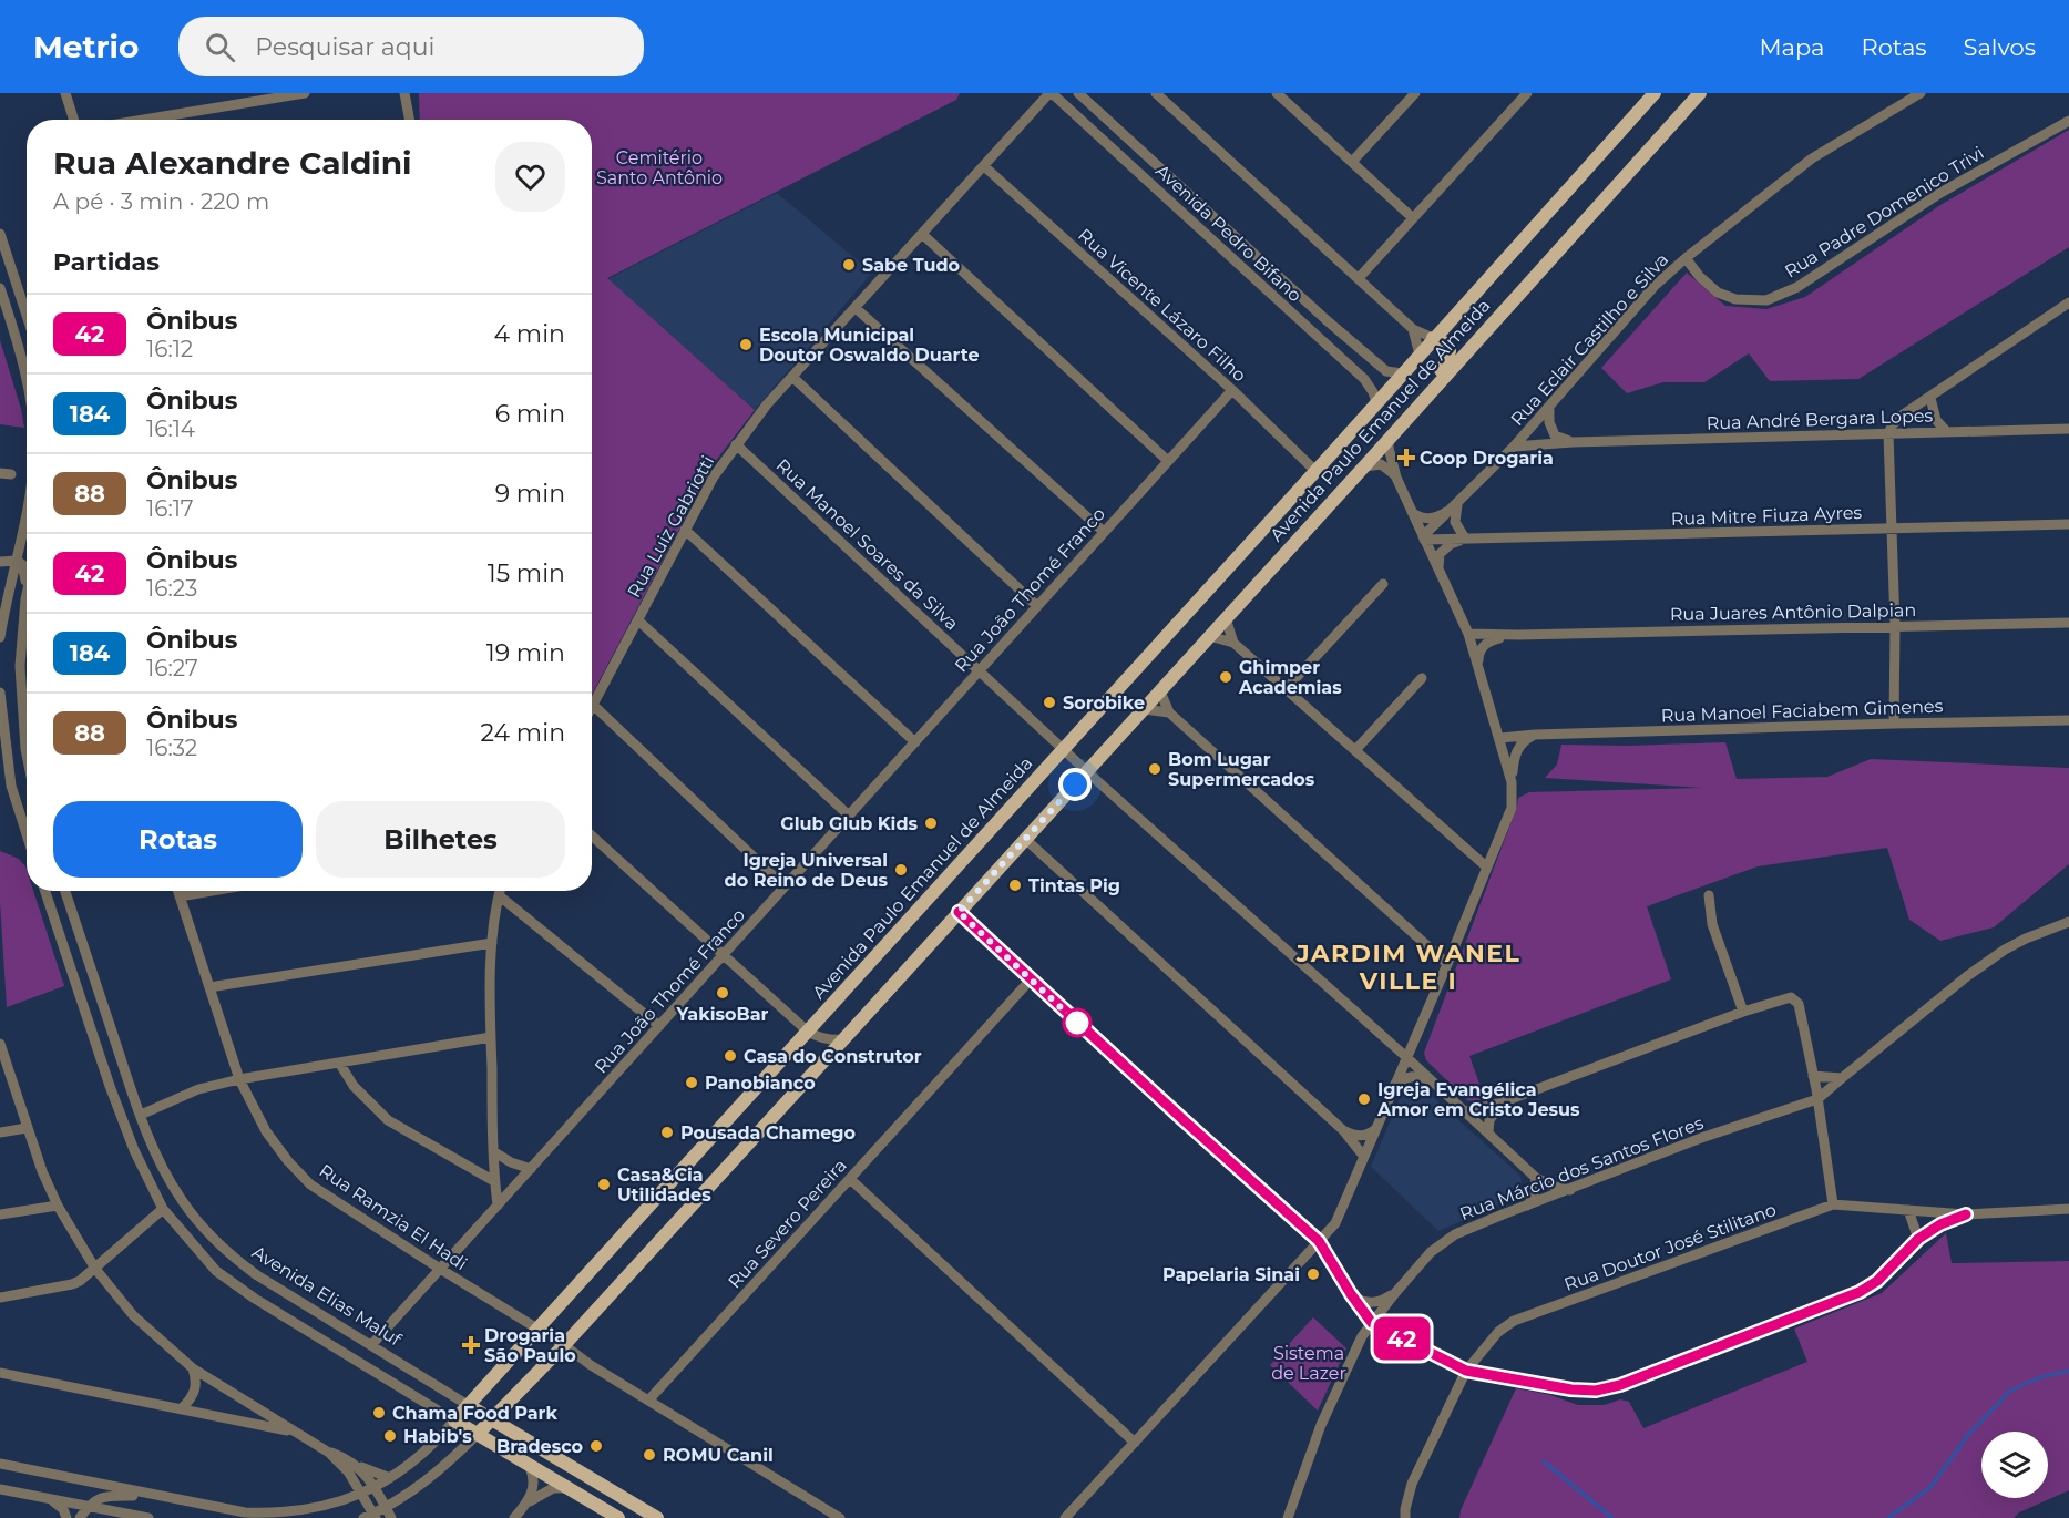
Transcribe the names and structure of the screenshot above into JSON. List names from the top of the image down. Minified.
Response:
{"streets":{"main road":["Avenida Paulo Emanuel de Almeida","Avenida Elias Maluf"],"street":["Rua Padre Domenico Trivi","Avenida Pedro Bifano","Rua Vicente Lázaro Filho","Rua Eclair Castilho e Silva","Rua André Bergara Lopes","Rua Mitre Fiuza Ayres","Rua Luiz Gabriotti","Rua Manoel Soares da Silva","Rua João Thomé Franco","Rua Juares Antônio Dalpian","Rua Manoel Faciabem Gimenes","Rua Márcio dos Santos Flores","Rua Ramzia El Hadi","Rua Severo Pereira","Rua Doutor José Stilitano"]},"crossings":[["Rua Padre Domenico Trivi","Rua Eclair Castilho e Silva"],["Avenida Pedro Bifano","Avenida Paulo Emanuel de Almeida"],["Avenida Pedro Bifano","Rua Luiz Gabriotti"],["Rua Vicente Lázaro Filho","Avenida Paulo Emanuel de Almeida"],["Rua Vicente Lázaro Filho","Rua Luiz Gabriotti"],["Rua Vicente Lázaro Filho","Rua João Thomé Franco"],["Rua Eclair Castilho e Silva","Rua André Bergara Lopes"],["Rua Eclair Castilho e Silva","Rua Mitre Fiuza Ayres"],["Avenida Paulo Emanuel de Almeida","Rua Manoel Soares da Silva"],["Avenida Paulo Emanuel de Almeida","Rua Ramzia El Hadi"],["Avenida Paulo Emanuel de Almeida","Avenida Elias Maluf"],["Rua Luiz Gabriotti","Rua Manoel Soares da Silva"],["Rua Manoel Soares da Silva","Rua João Thomé Franco"],["Rua João Thomé Franco","Rua Ramzia El Hadi"],["Rua João Thomé Franco","Avenida Elias Maluf"]],"districts":["JARDIM WANEL VILLE I"],"parks":["Cemitério Santo Antônio","Sistema de Lazer"],"places":{"other":["Sabe Tudo","Escola Municipal Doutor Oswaldo Duarte","Ghimper Academias","Sorobike","Bom Lugar Supermercados","Glub Glub Kids","Igreja Universal do Reino de Deus","Tintas Pig","YakisoBar","Casa do Construtor","Panobianco","Igreja Evangélica Amor em Cristo Jesus","Pousada Chamego","Casa&Cia Utilidades","Papelaria Sinai","Chama Food Park","Habib's","Bradesco","ROMU Canil"],"health":["Coop Drogaria","Drogaria São Paulo"]},"lines":["bus line 42"],"page":{"header":"Metrio","search":"Pesquisar aqui","nav":["Mapa","Rotas","Salvos"],"on_map":"42","heading":[["Rua Alexandre Caldini","A pé · 3 min · 220 m"],"Partidas"],"list":[{"mark":"42","name":"Ônibus","note":"16:12","value":"4 min"},{"mark":"184","name":"Ônibus","note":"16:14","value":"6 min"},{"mark":"88","name":"Ônibus","note":"16:17","value":"9 min"},{"mark":"42","name":"Ônibus","note":"16:23","value":"15 min"},{"mark":"184","name":"Ônibus","note":"16:27","value":"19 min"},{"mark":"88","name":"Ônibus","note":"16:32","value":"24 min"}],"buttons":["Rotas","Bilhetes"]}}
